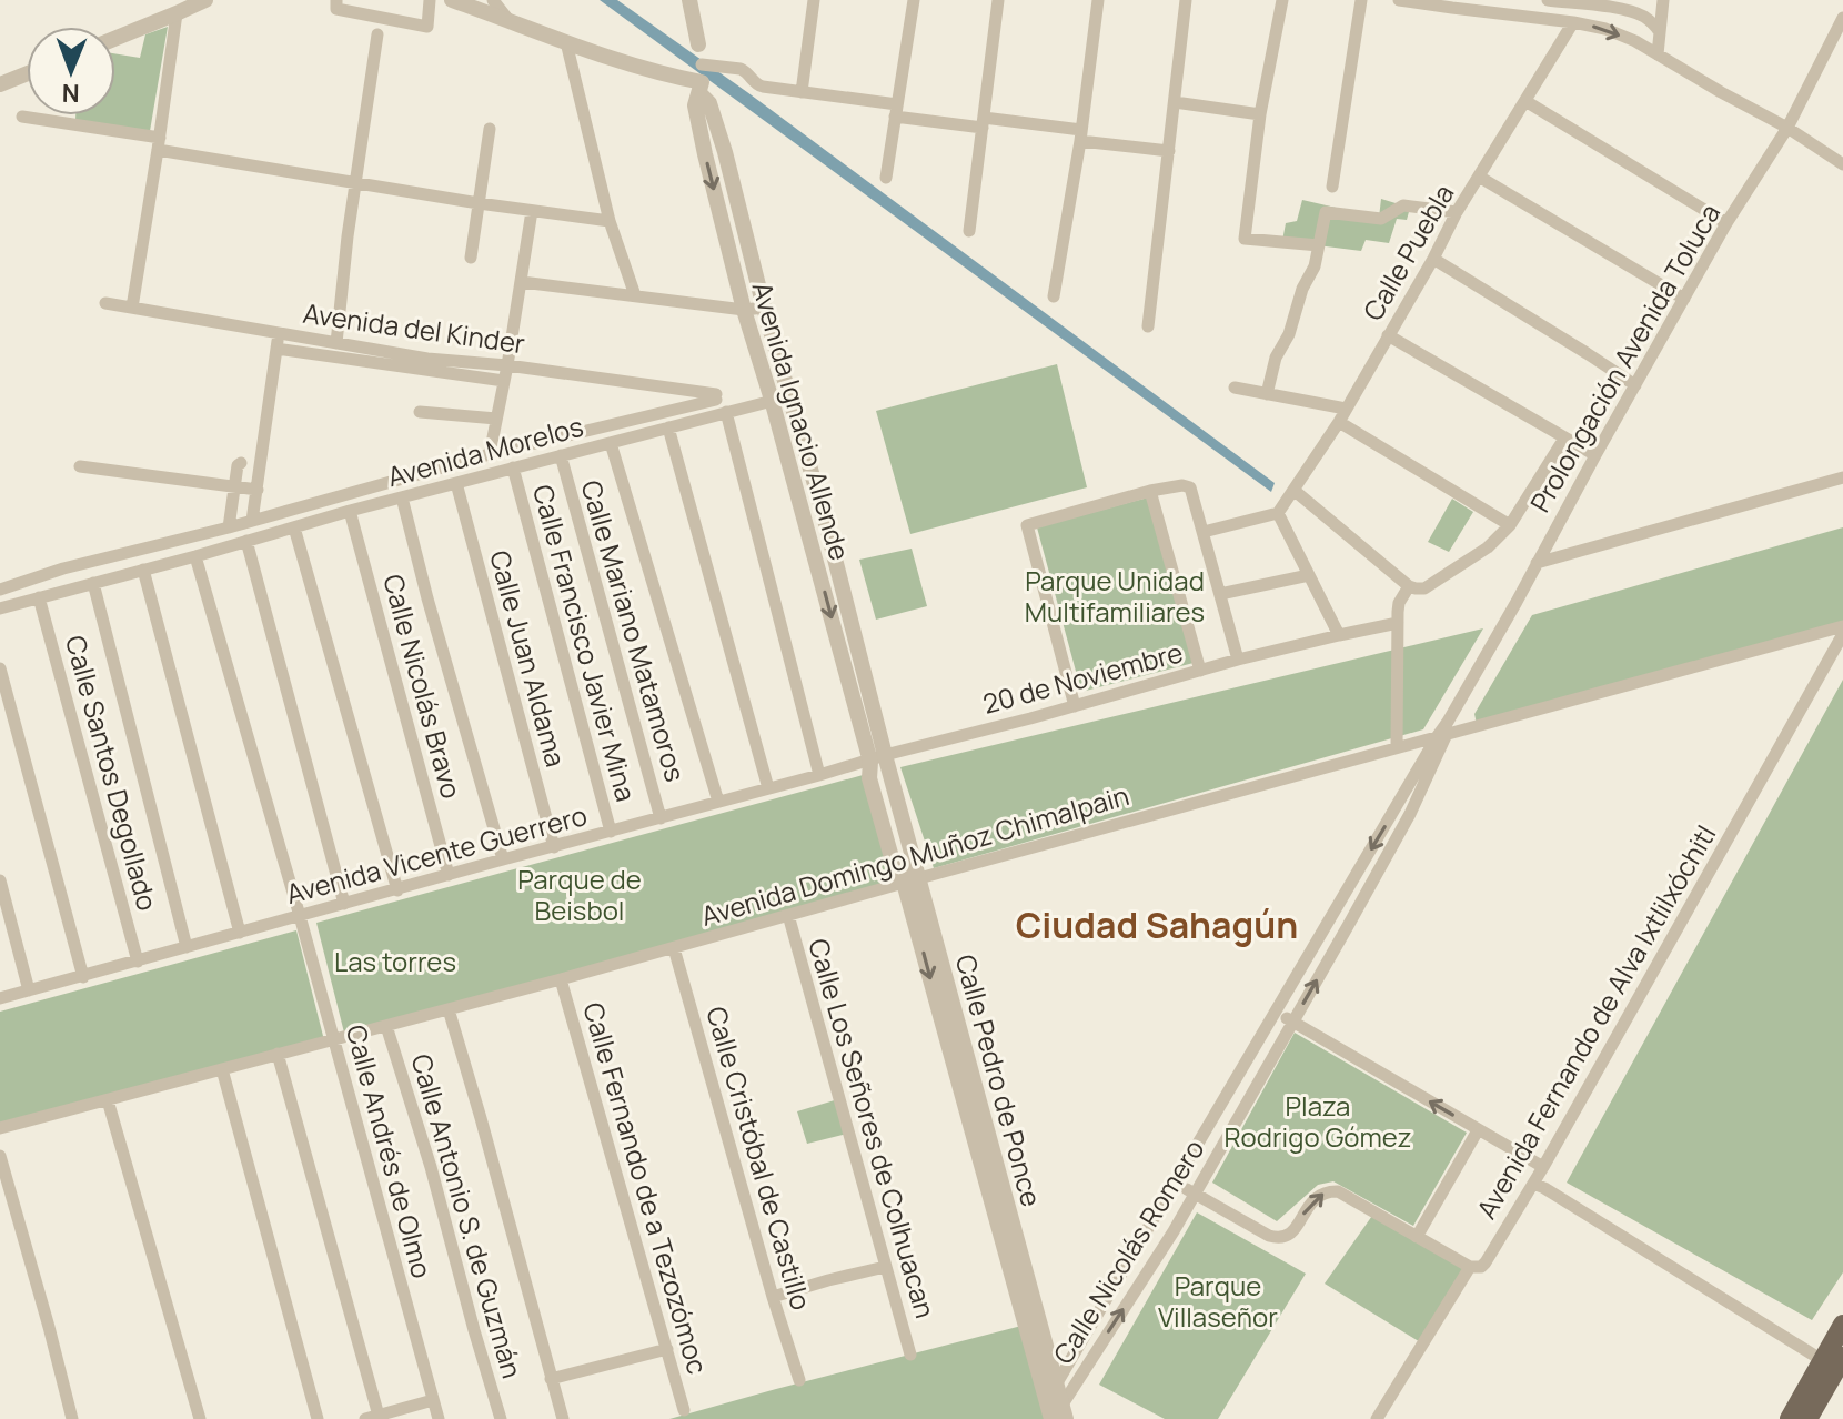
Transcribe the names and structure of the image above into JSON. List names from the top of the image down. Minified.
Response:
{"streets":{"street":["Calle Puebla","Avenida del Kinder","Prolongación Avenida Toluca","Avenida Ignacio Allende","Avenida Morelos","Calle Mariano Matamoros","Calle Francisco Javier Mina","Calle Juan Aldama","20 de Noviembre","Calle Nicolás Bravo","Calle Santos Degollado","Avenida Vicente Guerrero","Avenida Domingo Muñoz Chimalpain","Avenida Fernando de Alva Ixtlilxóchitl","Calle Pedro de Ponce","Calle Los Señores de Colhuacan","Calle Andrés de Olmo","Calle Cristóbal de Castillo","Calle Fernando de a Tezozómoc","Calle Antonio S. de Guzmán","Calle Nicolás Romero"]},"crossings":[["Avenida del Kinder","Avenida Morelos"],["Prolongación Avenida Toluca","Avenida Domingo Muñoz Chimalpain"],["Prolongación Avenida Toluca","Calle Nicolás Romero"],["Avenida Ignacio Allende","Avenida Morelos"],["Avenida Ignacio Allende","20 de Noviembre"],["Avenida Ignacio Allende","Avenida Vicente Guerrero"],["Avenida Ignacio Allende","Calle Pedro de Ponce"],["Avenida Morelos","Calle Mariano Matamoros"],["Avenida Morelos","Calle Francisco Javier Mina"],["Avenida Morelos","Calle Juan Aldama"],["Avenida Morelos","Calle Nicolás Bravo"],["Avenida Morelos","Calle Santos Degollado"],["Avenida Morelos","Calle Andrés de Olmo"],["Calle Mariano Matamoros","Avenida Vicente Guerrero"],["Calle Francisco Javier Mina","Avenida Vicente Guerrero"],["Calle Juan Aldama","Avenida Vicente Guerrero"],["20 de Noviembre","Avenida Vicente Guerrero"],["20 de Noviembre","Calle Pedro de Ponce"],["Calle Nicolás Bravo","Avenida Vicente Guerrero"],["Calle Santos Degollado","Avenida Vicente Guerrero"],["Avenida Vicente Guerrero","Calle Pedro de Ponce"],["Avenida Vicente Guerrero","Calle Andrés de Olmo"],["Avenida Domingo Muñoz Chimalpain","Calle Pedro de Ponce"],["Avenida Domingo Muñoz Chimalpain","Calle Los Señores de Colhuacan"],["Avenida Domingo Muñoz Chimalpain","Calle Andrés de Olmo"],["Avenida Domingo Muñoz Chimalpain","Calle Cristóbal de Castillo"],["Avenida Domingo Muñoz Chimalpain","Calle Fernando de a Tezozómoc"],["Avenida Domingo Muñoz Chimalpain","Calle Antonio S. de Guzmán"],["Avenida Domingo Muñoz Chimalpain","Calle Nicolás Romero"],["Calle Pedro de Ponce","Calle Nicolás Romero"]],"districts":["Ciudad Sahagún"],"parks":["Parque Unidad Multifamiliares","Parque de Beisbol","Las torres","Plaza Rodrigo Gómez","Parque Villaseñor"],"north":"bottom"}
